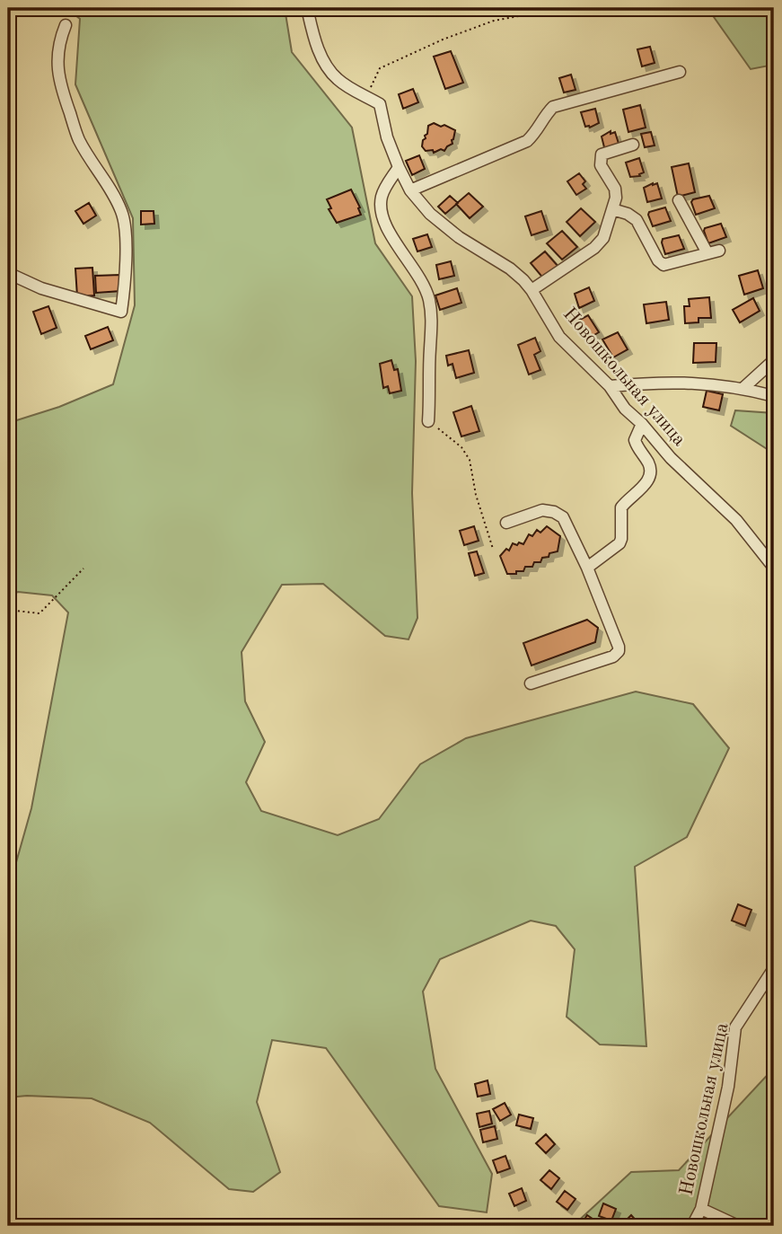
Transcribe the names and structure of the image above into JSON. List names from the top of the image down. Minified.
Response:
{"streets":{"street":["Новошкольная улица"]}}
